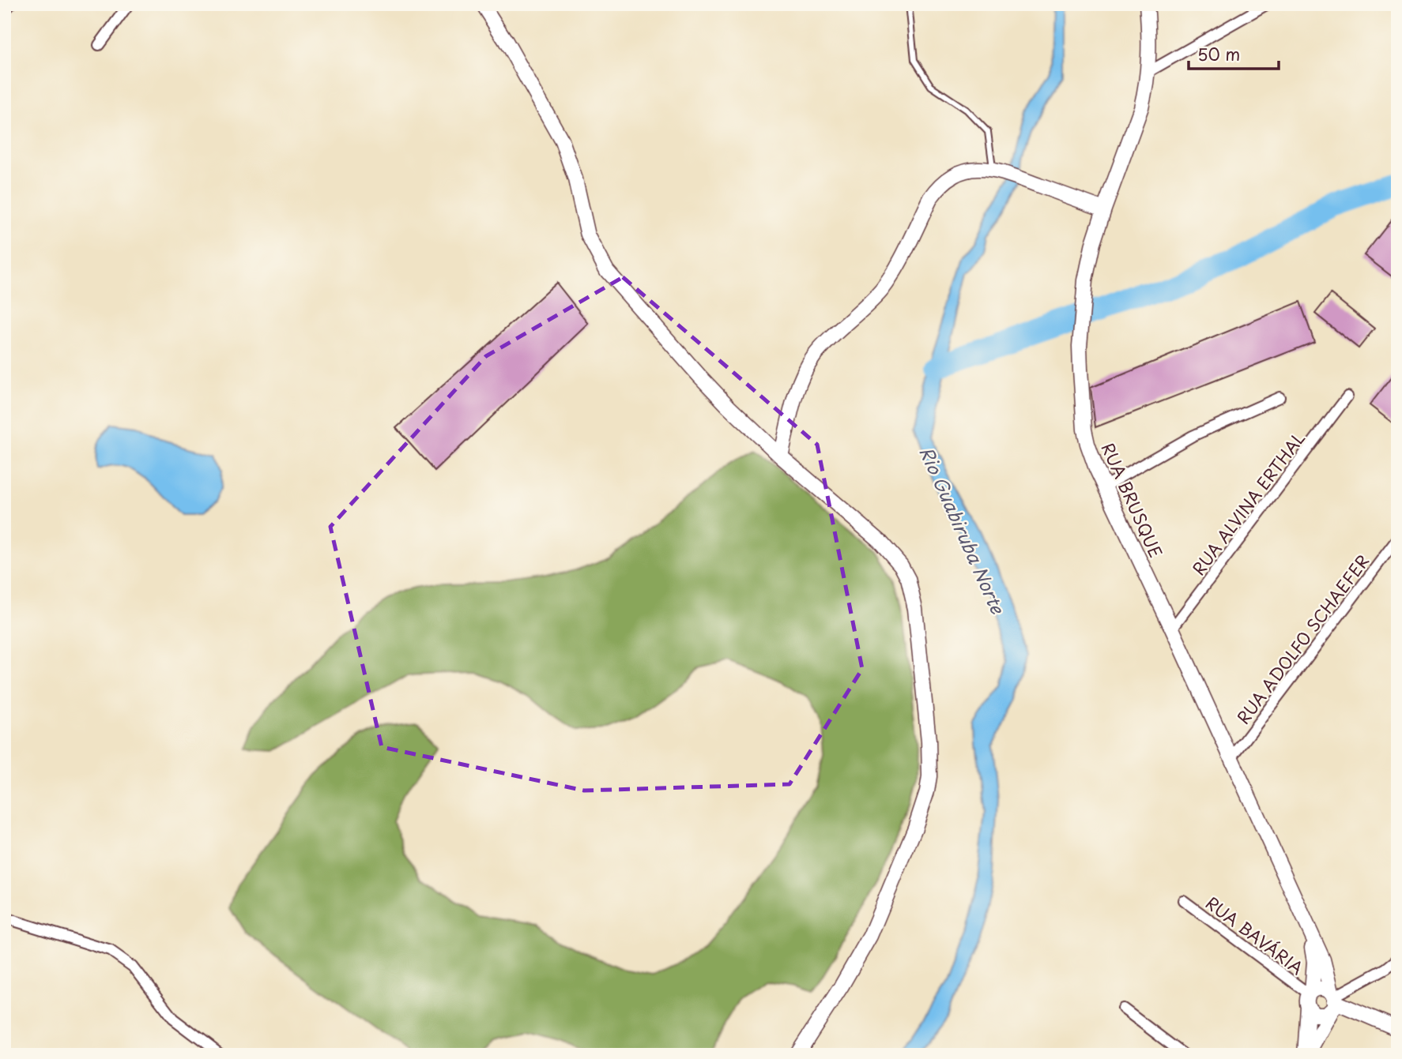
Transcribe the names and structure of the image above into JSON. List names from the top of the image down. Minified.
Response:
{"streets":{"main road":["RUA BRUSQUE"],"street":["RUA ALVINA ERTHAL","RUA ADOLFO SCHAEFER","RUA BAVÁRIA"]},"crossings":[["RUA BRUSQUE","RUA ALVINA ERTHAL"],["RUA BRUSQUE","RUA ADOLFO SCHAEFER"],["RUA BRUSQUE","RUA BAVÁRIA"]],"water":["Rio Guabiruba Norte"],"scale_bar":"50 m"}
